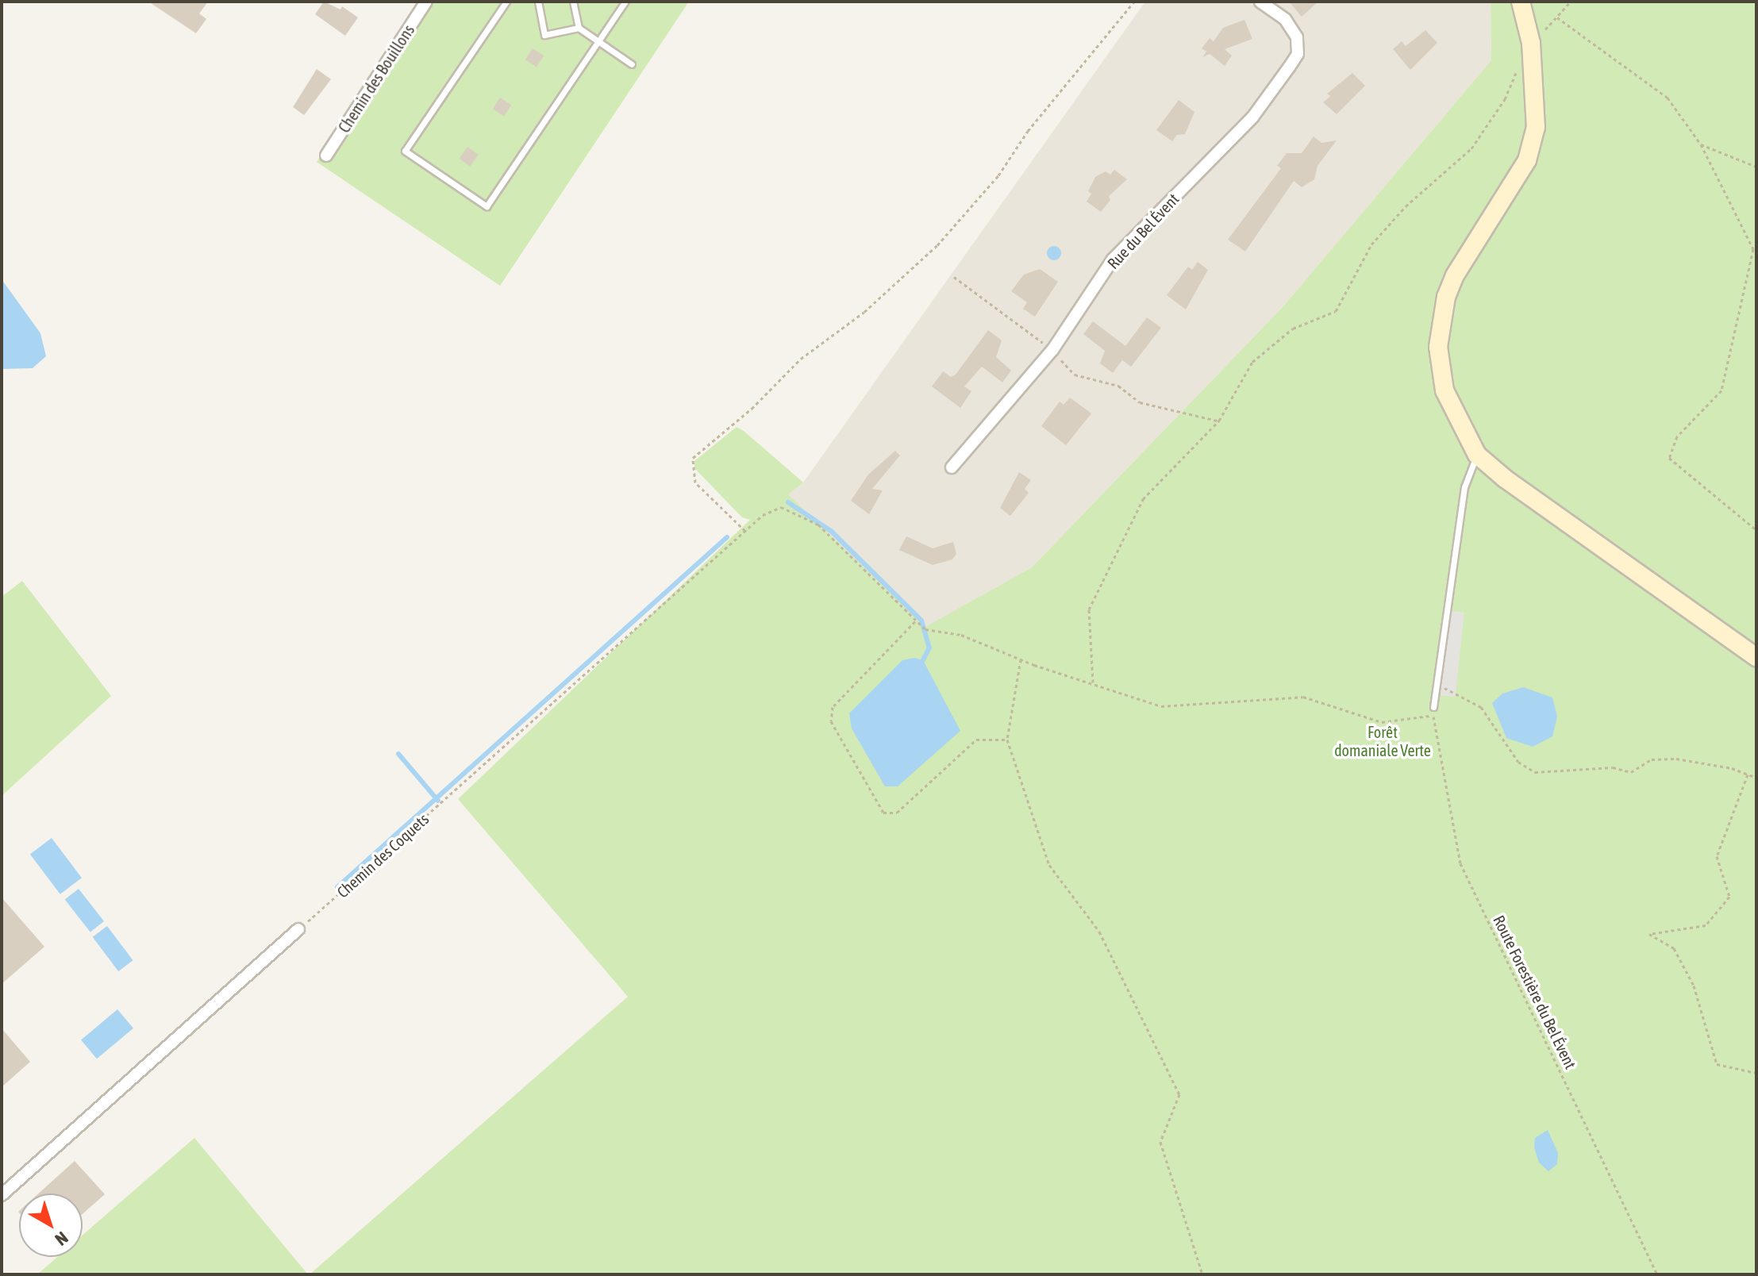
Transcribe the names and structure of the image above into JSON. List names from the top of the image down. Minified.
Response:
{"streets":{"street":["Chemin des Bouillons","Rue du Bel Évent"],"path":["Chemin des Coquets","Route Forestière du Bel Évent"]},"parks":["Forêt domaniale Verte"],"north":"bottom right"}
